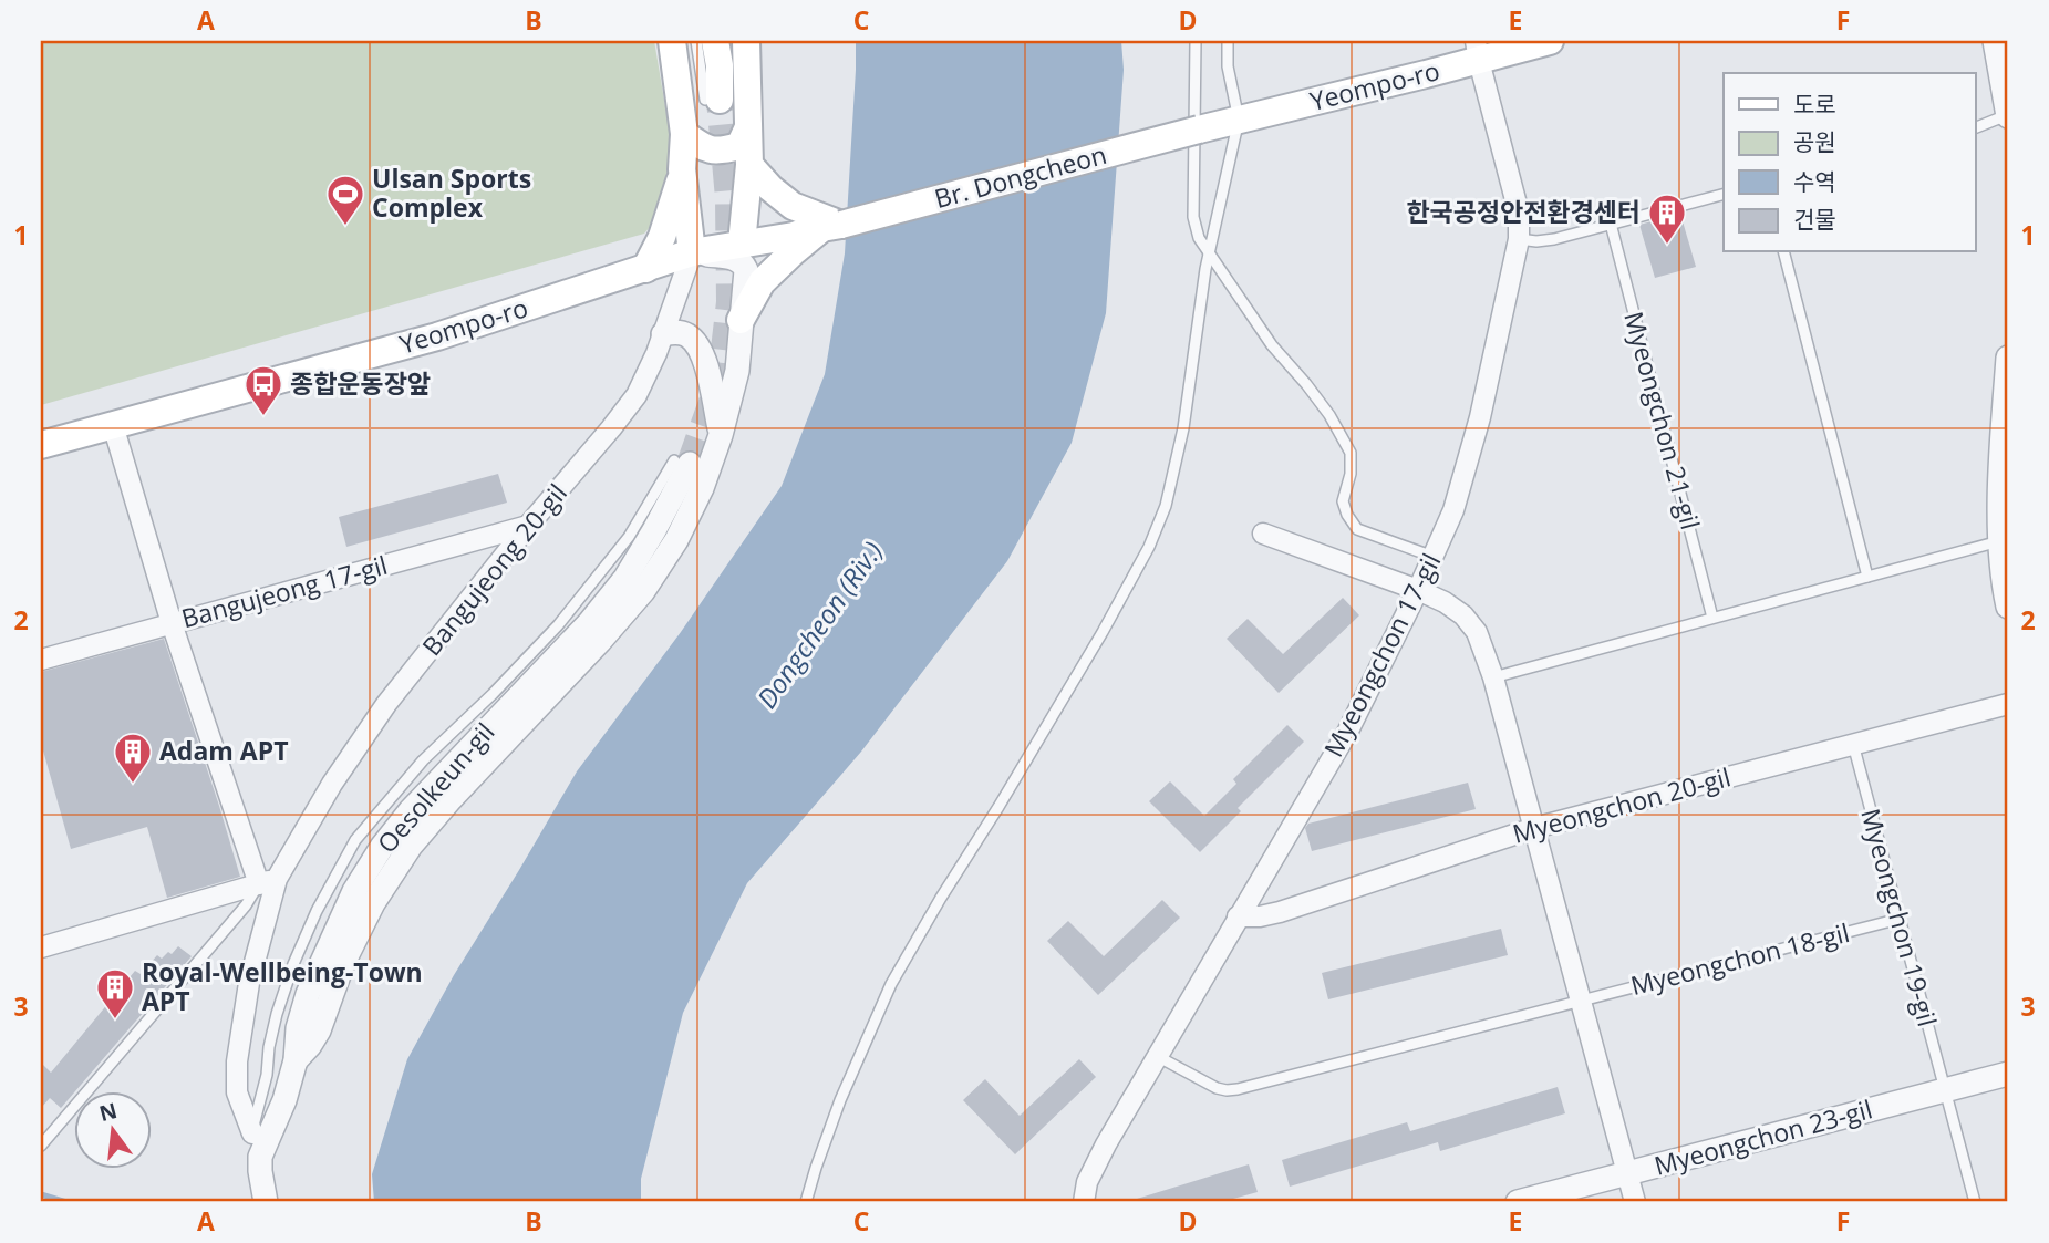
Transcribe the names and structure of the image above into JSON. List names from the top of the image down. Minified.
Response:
{"streets":{"main road":["Yeompo-ro","Br. Dongcheon"],"street":["Bangujeong 20-gil","Bangujeong 17-gil","Myeongchon 17-gil","Oesolkeun-gil","Myeongchon 20-gil","Myeongchon 23-gil"],"lane":["Myeongchon 21-gil","Myeongchon 19-gil","Myeongchon 18-gil"]},"crossings":[["Yeompo-ro","Br. Dongcheon"],["Yeompo-ro","Bangujeong 20-gil"],["Yeompo-ro","Myeongchon 17-gil"],["Bangujeong 20-gil","Bangujeong 17-gil"],["Myeongchon 17-gil","Myeongchon 20-gil"],["Myeongchon 17-gil","Myeongchon 18-gil"],["Myeongchon 20-gil","Myeongchon 19-gil"],["Myeongchon 19-gil","Myeongchon 18-gil"],["Myeongchon 19-gil","Myeongchon 23-gil"]],"water":["Dongcheon (Riv.)"],"places":{"sports":["Ulsan Sports Complex"],"building":["한국공정안전환경센터","Adam APT","Royal-Wellbeing-Town APT"],"bus stop":["종합운동장앞"]},"legend":["도로","공원","수역","건물"],"north":"top","grid":{"columns":["A","B","C","D","E","F"],"rows":["1","2","3"]}}
